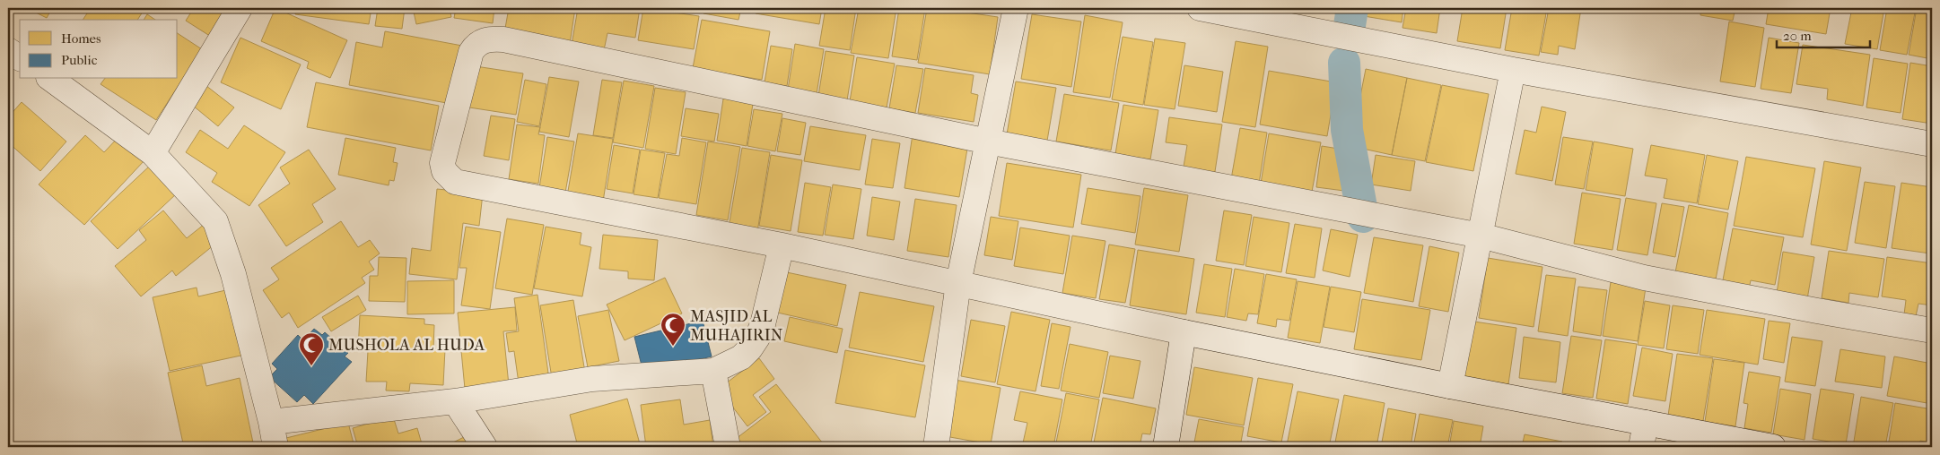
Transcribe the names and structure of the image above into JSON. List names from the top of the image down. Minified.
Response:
{"places":{"mosque":["MASJID AL MUHAJIRIN","MUSHOLA AL HUDA"]},"legend":["Homes","Public"],"scale_bar":"20 m"}
